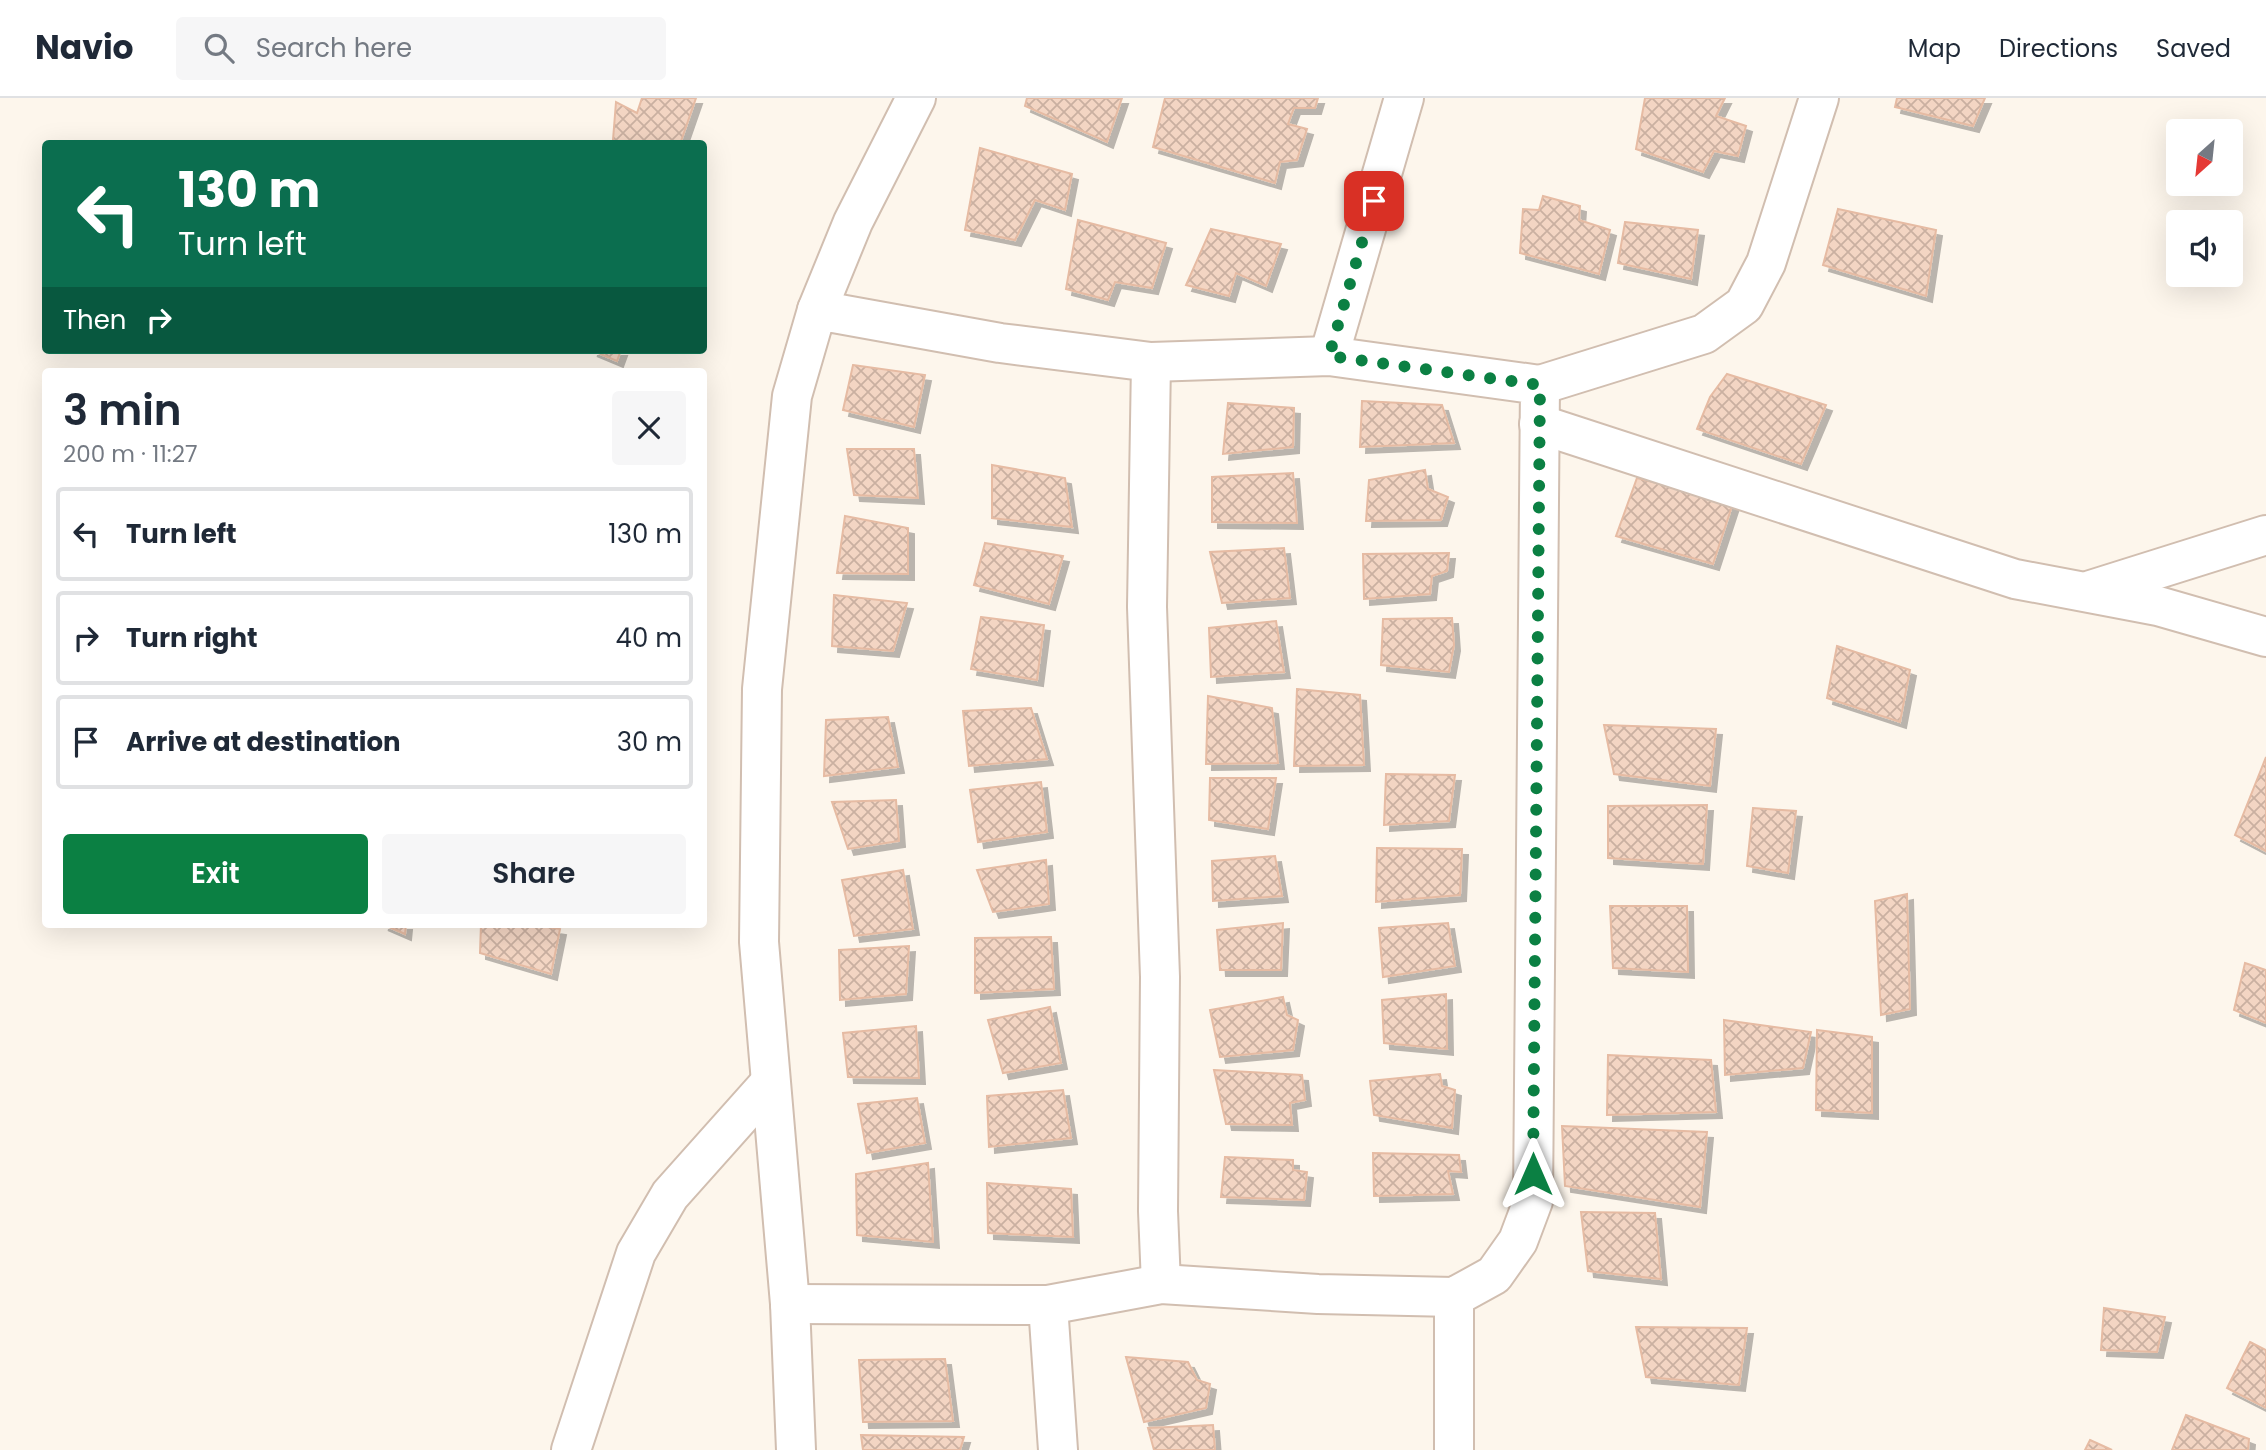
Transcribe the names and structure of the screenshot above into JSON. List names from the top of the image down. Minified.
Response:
{"north":"bottom left","page":{"header":"Navio","search":"Search here","nav":["Map","Directions","Saved"],"turn":["130 m","Turn left"],"then":"Then","heading":["3 min","200 m · 11:27"],"list":[{"name":"Turn left","value":"130 m"},{"name":"Turn right","value":"40 m"},{"name":"Arrive at destination","value":"30 m"}],"buttons":["Exit","Share"]}}
